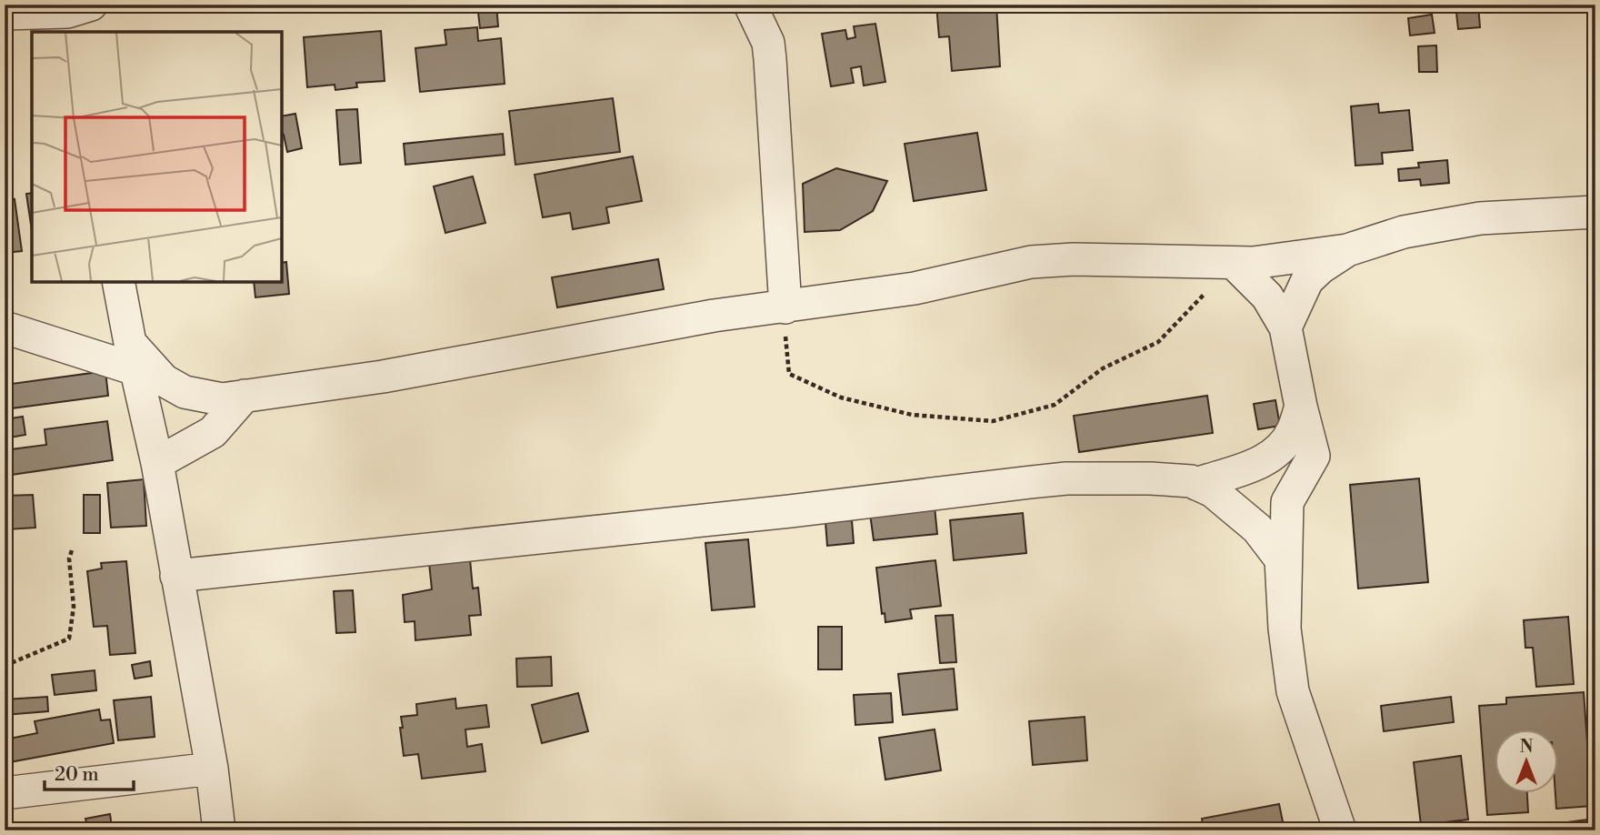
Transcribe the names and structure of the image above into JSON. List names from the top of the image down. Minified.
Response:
{"scale_bar":"20 m","north":"top"}
